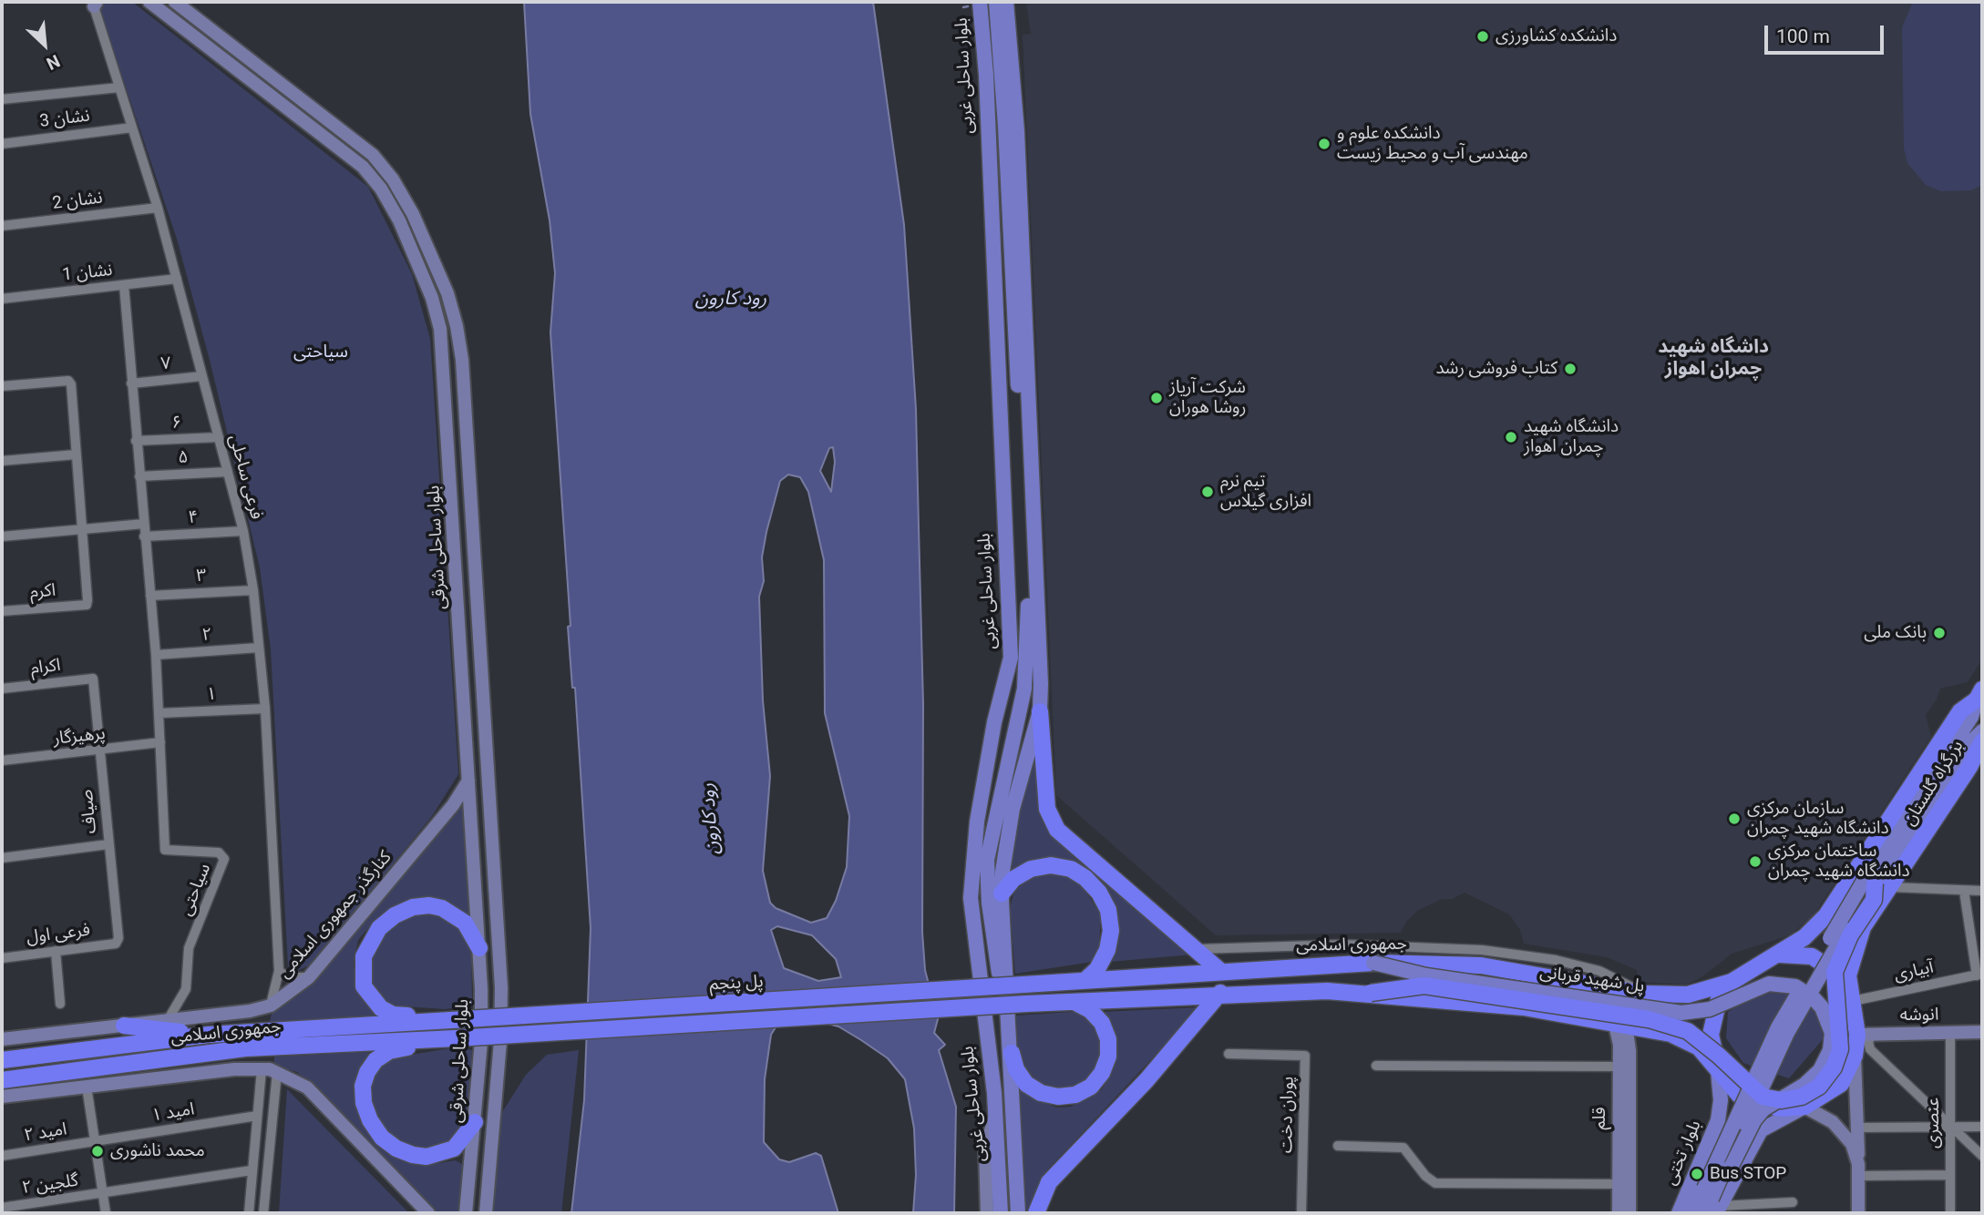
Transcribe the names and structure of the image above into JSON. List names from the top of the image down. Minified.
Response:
{"streets":{"highway":["بزرگراه گلستان","جمهوری اسلامی","پل شهید قربانی","پل پنجم"],"main road":["بلوار ساحلی غربی","بلوار ساحلی شرقی","کنارگذر جمهوری اسلامی","انوشه","قلم","بلوار تختی"],"street":["نشان 3","نشان 2","نشان 1","۷","۶","۵","فرعی ساحلی","۴","۳","اکرم","۲","اکرام","۱","پرهیزگار","صیاف","سیاحتی","فرعی اول","آبیاری","امید ۱","پوران دخت","عنصری","امید ۲","گلجین ۲"]},"crossings":[["نشان 3","فرعی ساحلی"],["نشان 2","فرعی ساحلی"],["نشان 1","فرعی ساحلی"],["نشان 1","سیاحتی"],["۷","فرعی ساحلی"],["۷","سیاحتی"],["۶","فرعی ساحلی"],["۶","سیاحتی"],["۵","فرعی ساحلی"],["۵","سیاحتی"],["فرعی ساحلی","۴"],["فرعی ساحلی","۳"],["فرعی ساحلی","۲"],["فرعی ساحلی","۱"],["فرعی ساحلی","کنارگذر جمهوری اسلامی"],["۴","سیاحتی"],["بلوار ساحلی شرقی","کنارگذر جمهوری اسلامی"],["۳","سیاحتی"],["۲","سیاحتی"],["اکرام","صیاف"],["۱","سیاحتی"],["پرهیزگار","صیاف"],["پرهیزگار","سیاحتی"],["بزرگراه گلستان","جمهوری اسلامی"],["بزرگراه گلستان","آبیاری"],["بزرگراه گلستان","پل شهید قربانی"],["بزرگراه گلستان","انوشه"],["بزرگراه گلستان","بلوار تختی"],["صیاف","فرعی اول"],["سیاحتی","کنارگذر جمهوری اسلامی"],["جمهوری اسلامی","آبیاری"],["جمهوری اسلامی","پل شهید قربانی"],["جمهوری اسلامی","پل پنجم"],["جمهوری اسلامی","انوشه"],["جمهوری اسلامی","بلوار تختی"],["آبیاری","انوشه"],["آبیاری","بلوار تختی"],["انوشه","عنصری"],["انوشه","بلوار تختی"],["امید ۱","امید ۲"]],"districts":["داشگاه شهید چمران اهواز"],"water":["رود کارون"],"parks":["سیاحتی"],"places":["دانشکده کشاورزی","دانشکده علوم و مهندسی آب و محیط زیست","کتاب فروشی رشد","شرکت آریاز روشا هوران","دانشگاه شهید چمران اهواز","تیم نرم افزاری گیلاس","بانک ملی","سازمان مرکزی دانشگاه شهید چمران","ساختمان مرکزی دانشگاه شهید چمران","محمد ناشوری","Bus STOP"],"scale_bar":"100 m","north":"bottom right"}
